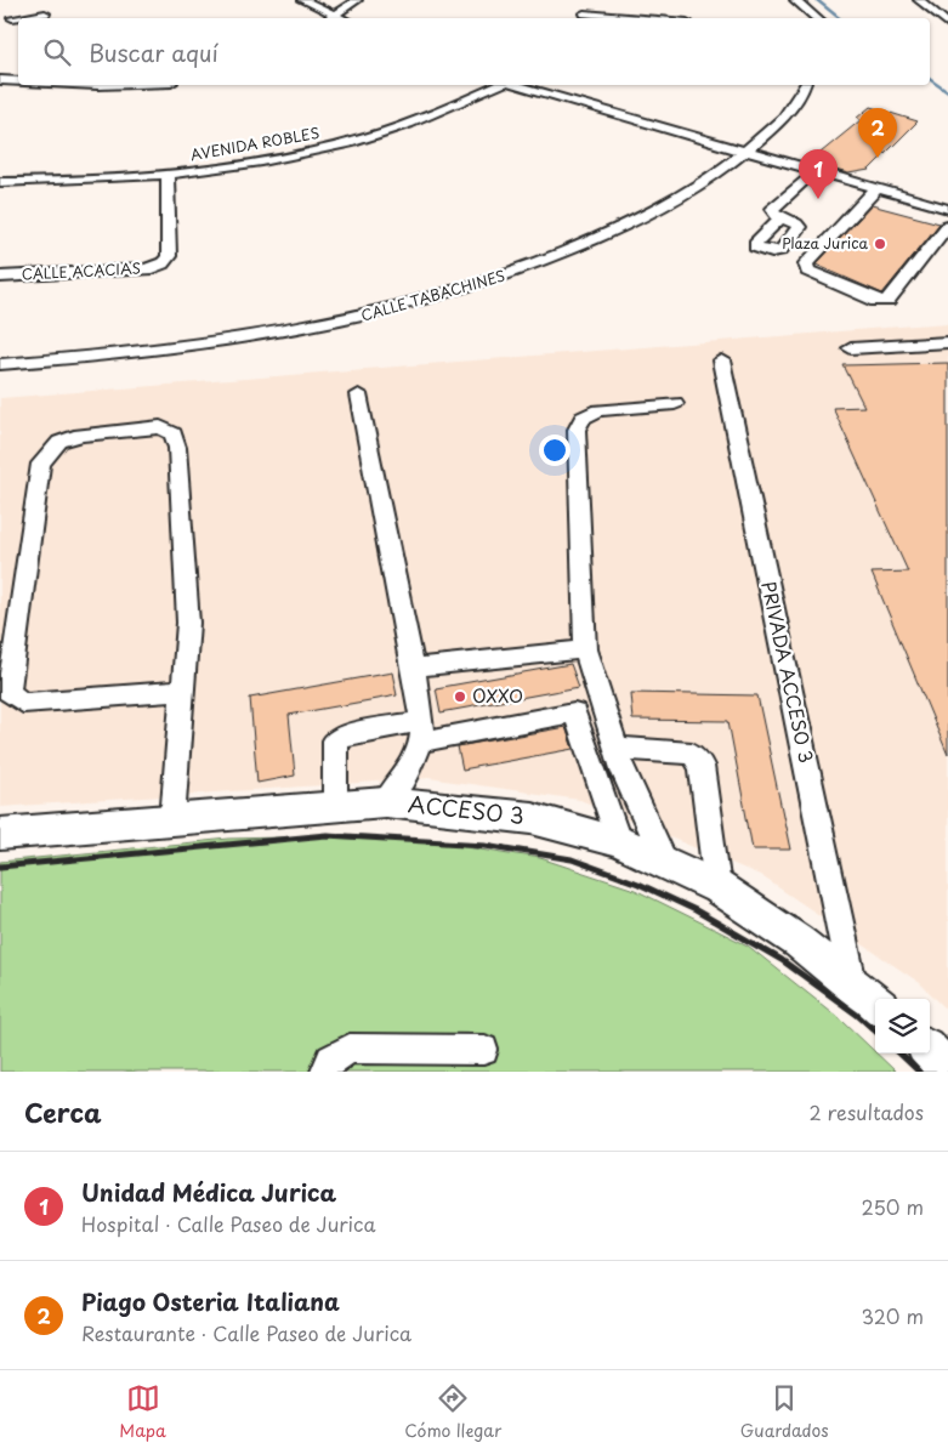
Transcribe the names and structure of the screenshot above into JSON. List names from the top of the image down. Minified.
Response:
{"streets":{"main road":["ACCESO 3"],"street":["AVENIDA ROBLES","CALLE ACACIAS","CALLE TABACHINES","PRIVADA ACCESO 3"]},"crossings":[["AVENIDA ROBLES","CALLE ACACIAS"],["PRIVADA ACCESO 3","ACCESO 3"]],"places":["Plaza Jurica","OXXO"],"page":{"search":"Buscar aquí","pins":["2","1"],"heading":["Cerca","2 resultados"],"list":[{"mark":"1","name":"Unidad Médica Jurica","note":"Hospital · Calle Paseo de Jurica","value":"250 m"},{"mark":"2","name":"Piago Osteria Italiana","note":"Restaurante · Calle Paseo de Jurica","value":"320 m"}],"nav":["Mapa","Cómo llegar","Guardados"]}}
